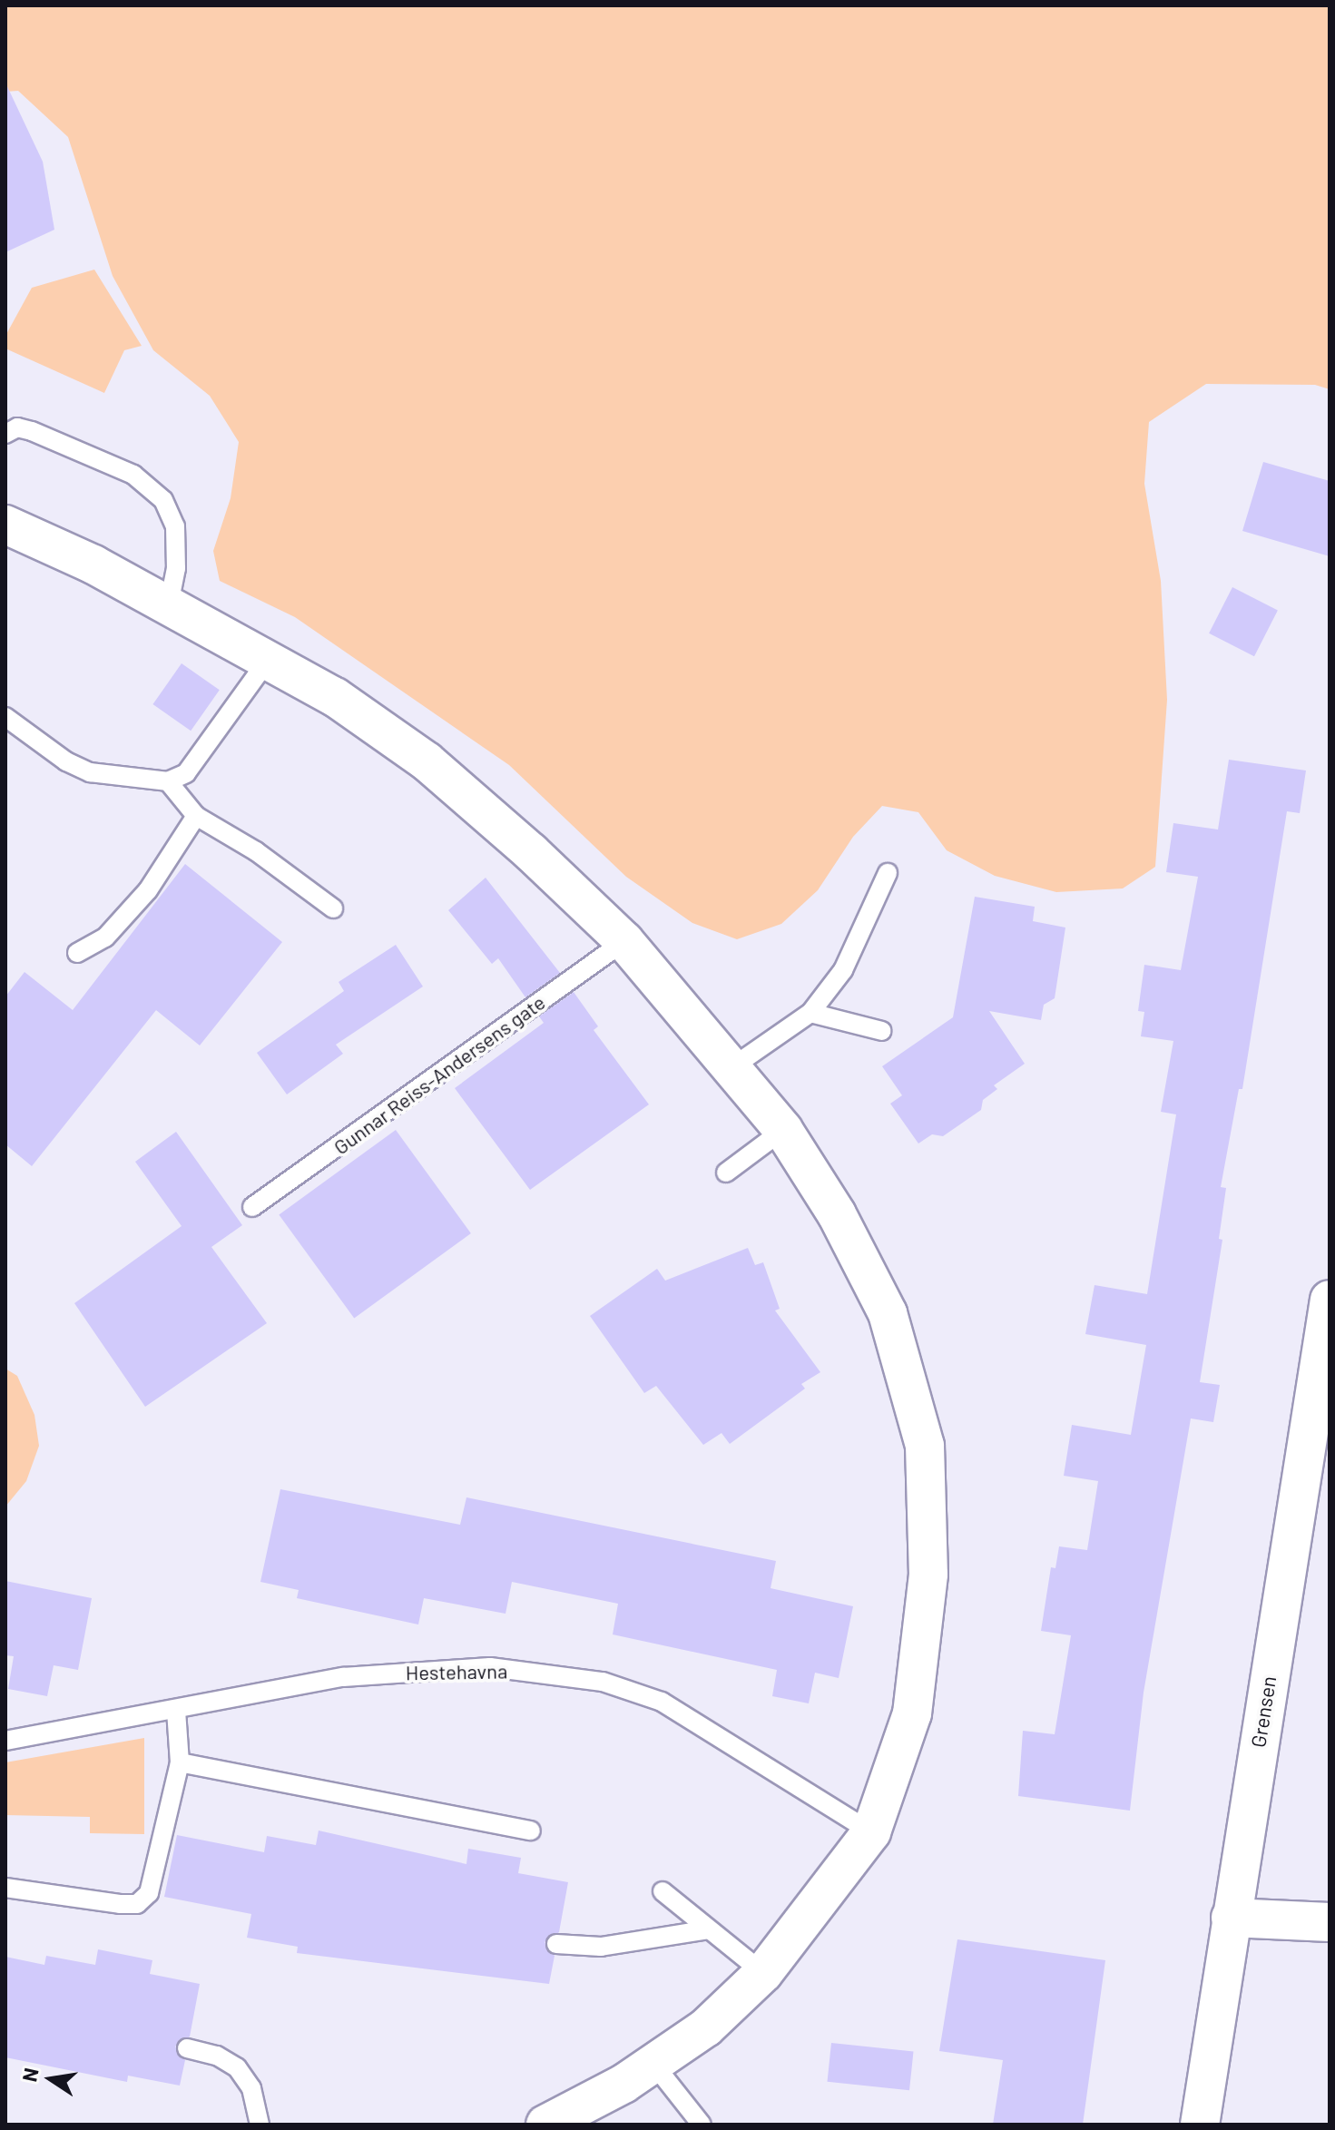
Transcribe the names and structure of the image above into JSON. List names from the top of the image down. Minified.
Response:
{"streets":{"street":["Grensen"],"lane":["Gunnar Reiss-Andersens gate","Hestehavna"]},"north":"left"}
